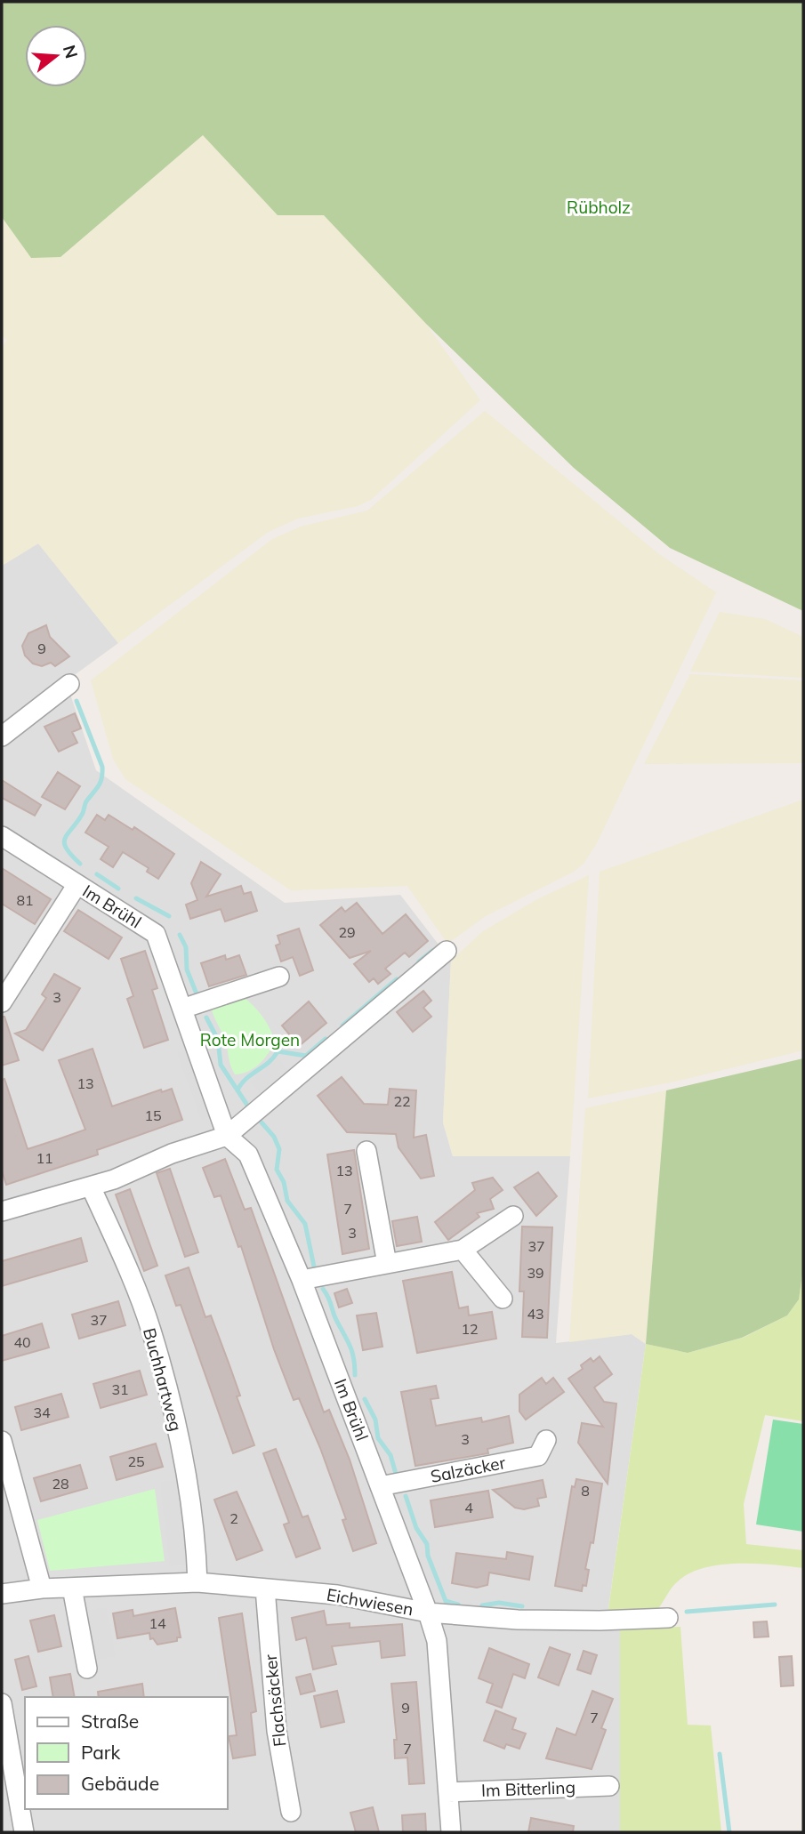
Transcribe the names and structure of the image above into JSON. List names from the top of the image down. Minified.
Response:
{"streets":{"street":["Im Brühl","Buchhartweg","Salzäcker","Eichwiesen","Flachsäcker","Im Bitterling"]},"crossings":[["Im Brühl","Salzäcker"],["Im Brühl","Eichwiesen"],["Im Brühl","Im Bitterling"],["Buchhartweg","Eichwiesen"],["Eichwiesen","Flachsäcker"]],"parks":["Rübholz","Rote Morgen"],"house_numbers":["9","81","29","3","13","22","15","11","13","7","3","37","39","43","37","12","40","31","34","3","25","28","8","4","2","14","9","7","7"],"legend":["Straße","Park","Gebäude"],"north":"right"}
